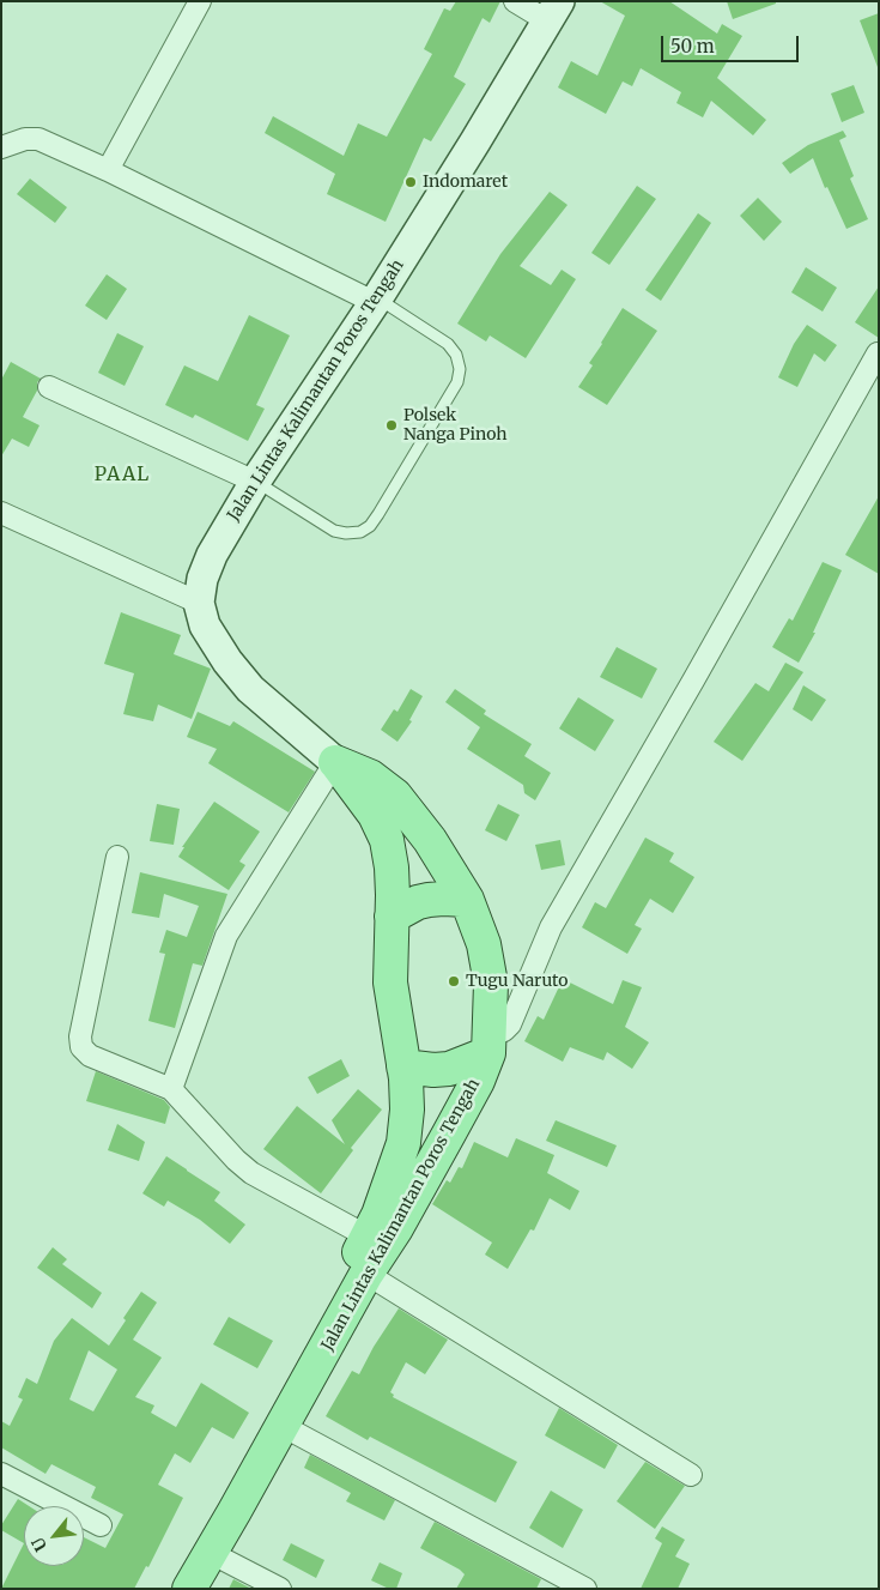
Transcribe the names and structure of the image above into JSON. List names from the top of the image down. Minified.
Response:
{"streets":{"main road":["Jalan Lintas Kalimantan Poros Tengah"]},"districts":["PAAL"],"places":["Indomaret","Polsek Nanga Pinoh","Tugu Naruto"],"scale_bar":"50 m","north":"bottom left"}
